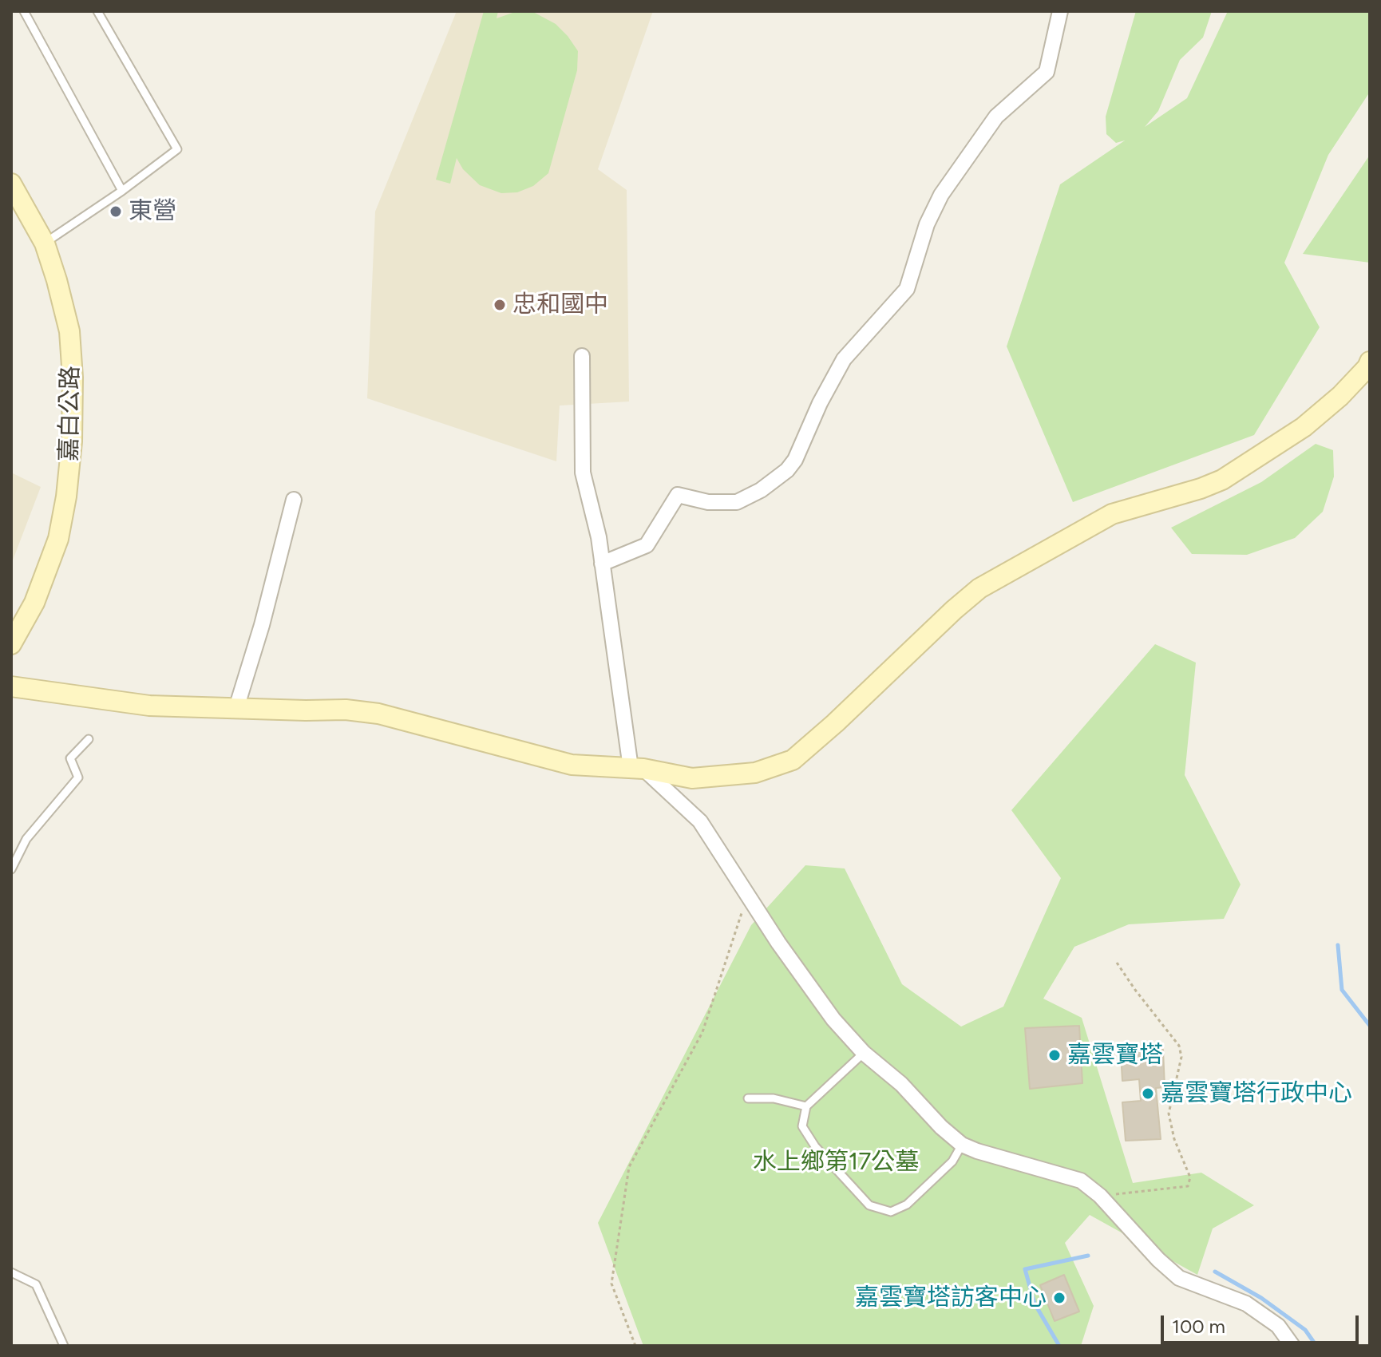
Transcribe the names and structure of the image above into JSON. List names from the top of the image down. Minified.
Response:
{"streets":{"street":["嘉白公路"]},"parks":["水上鄉第17公墓"],"places":["東營","忠和國中","嘉雲寶塔","嘉雲寶塔行政中心","嘉雲寶塔訪客中心"],"scale_bar":"100 m"}
